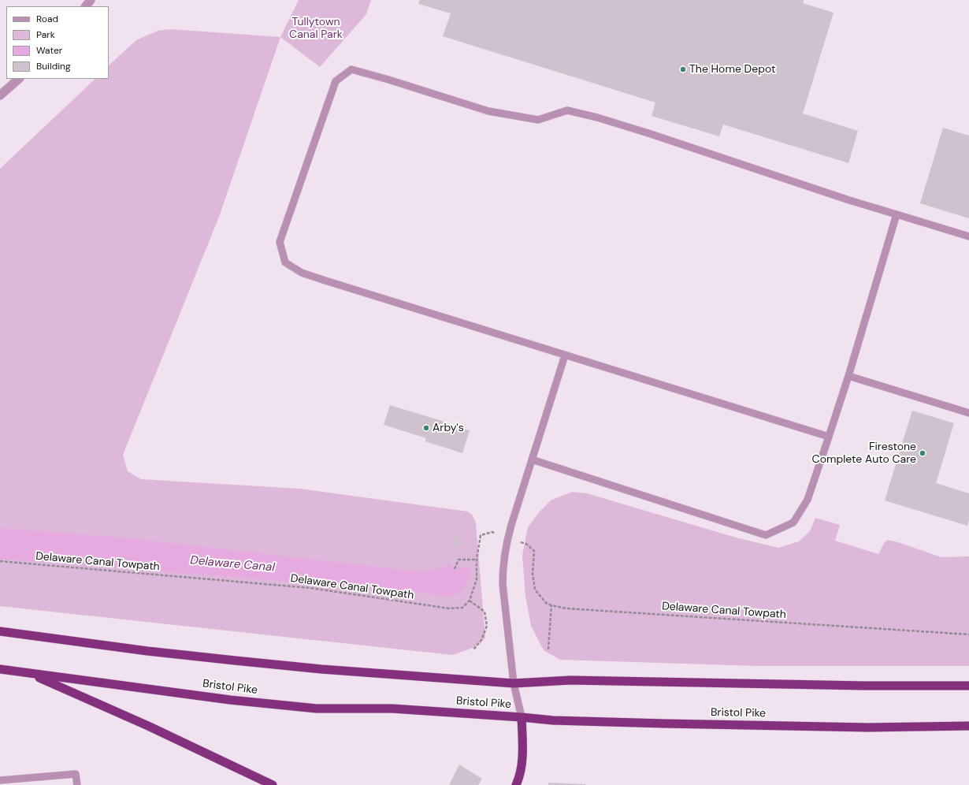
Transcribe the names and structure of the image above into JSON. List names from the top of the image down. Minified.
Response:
{"streets":{"highway":["Bristol Pike"],"path":["Delaware Canal Towpath"]},"water":["Delaware Canal"],"parks":["Tullytown Canal Park"],"places":["The Home Depot","Arby's","Firestone Complete Auto Care"],"legend":["Road","Park","Water","Building"]}
